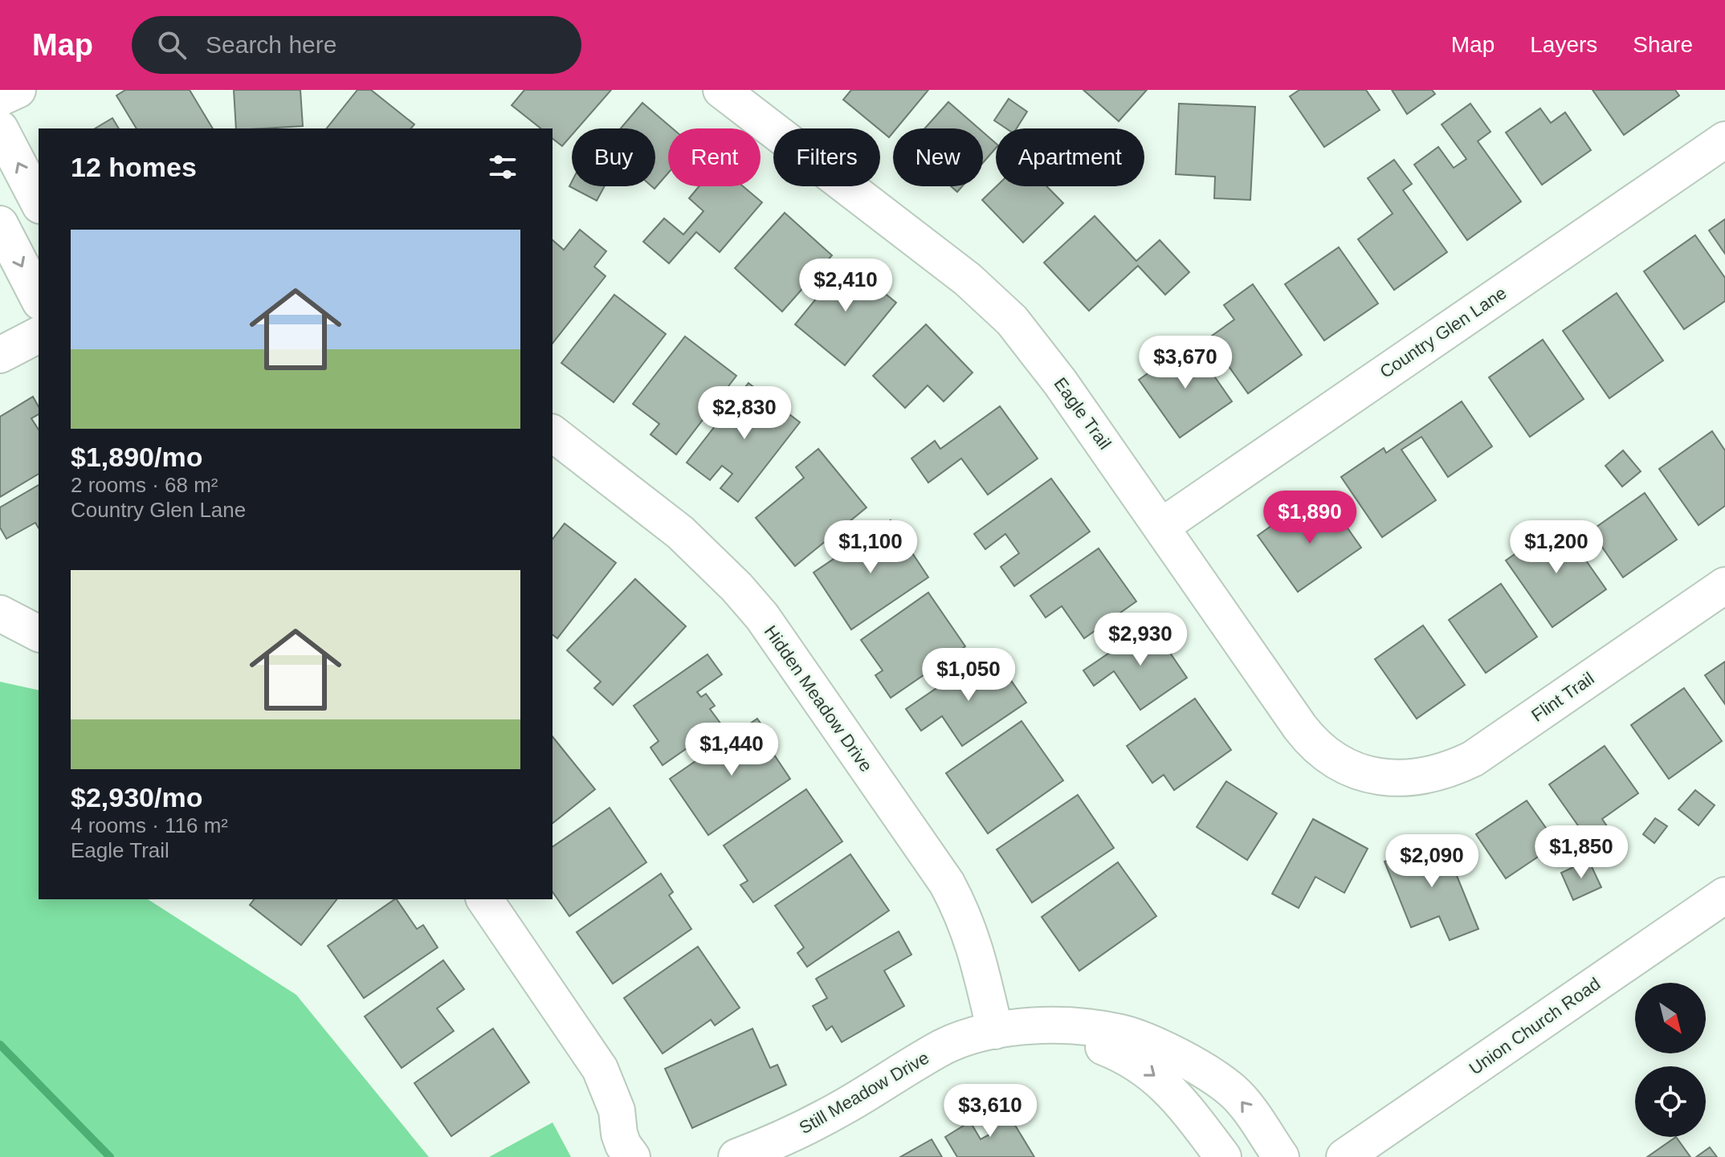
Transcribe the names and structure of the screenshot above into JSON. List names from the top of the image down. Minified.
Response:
{"streets":{"street":["Country Glen Lane","Eagle Trail","Flint Trail","Hidden Meadow Drive","Union Church Road","Still Meadow Drive"]},"crossings":[["Country Glen Lane","Eagle Trail"],["Eagle Trail","Flint Trail"],["Hidden Meadow Drive","Still Meadow Drive"]],"north":"bottom right","page":{"header":"Map","search":"Search here","nav":["Map","Layers","Share"],"chip":["Buy","Rent","Filters","New","Apartment"],"heading":"12 homes","list":[{"name":"$1,890/mo","note":"2 rooms · 68 m² · Country Glen Lane"},{"name":"$2,930/mo","note":"4 rooms · 116 m² · Eagle Trail"}],"price":["$2,410","$3,670","$2,830","$1,890","$1,100","$1,200","$2,930","$1,050","$1,440","$1,850","$2,090","$3,610"]}}
